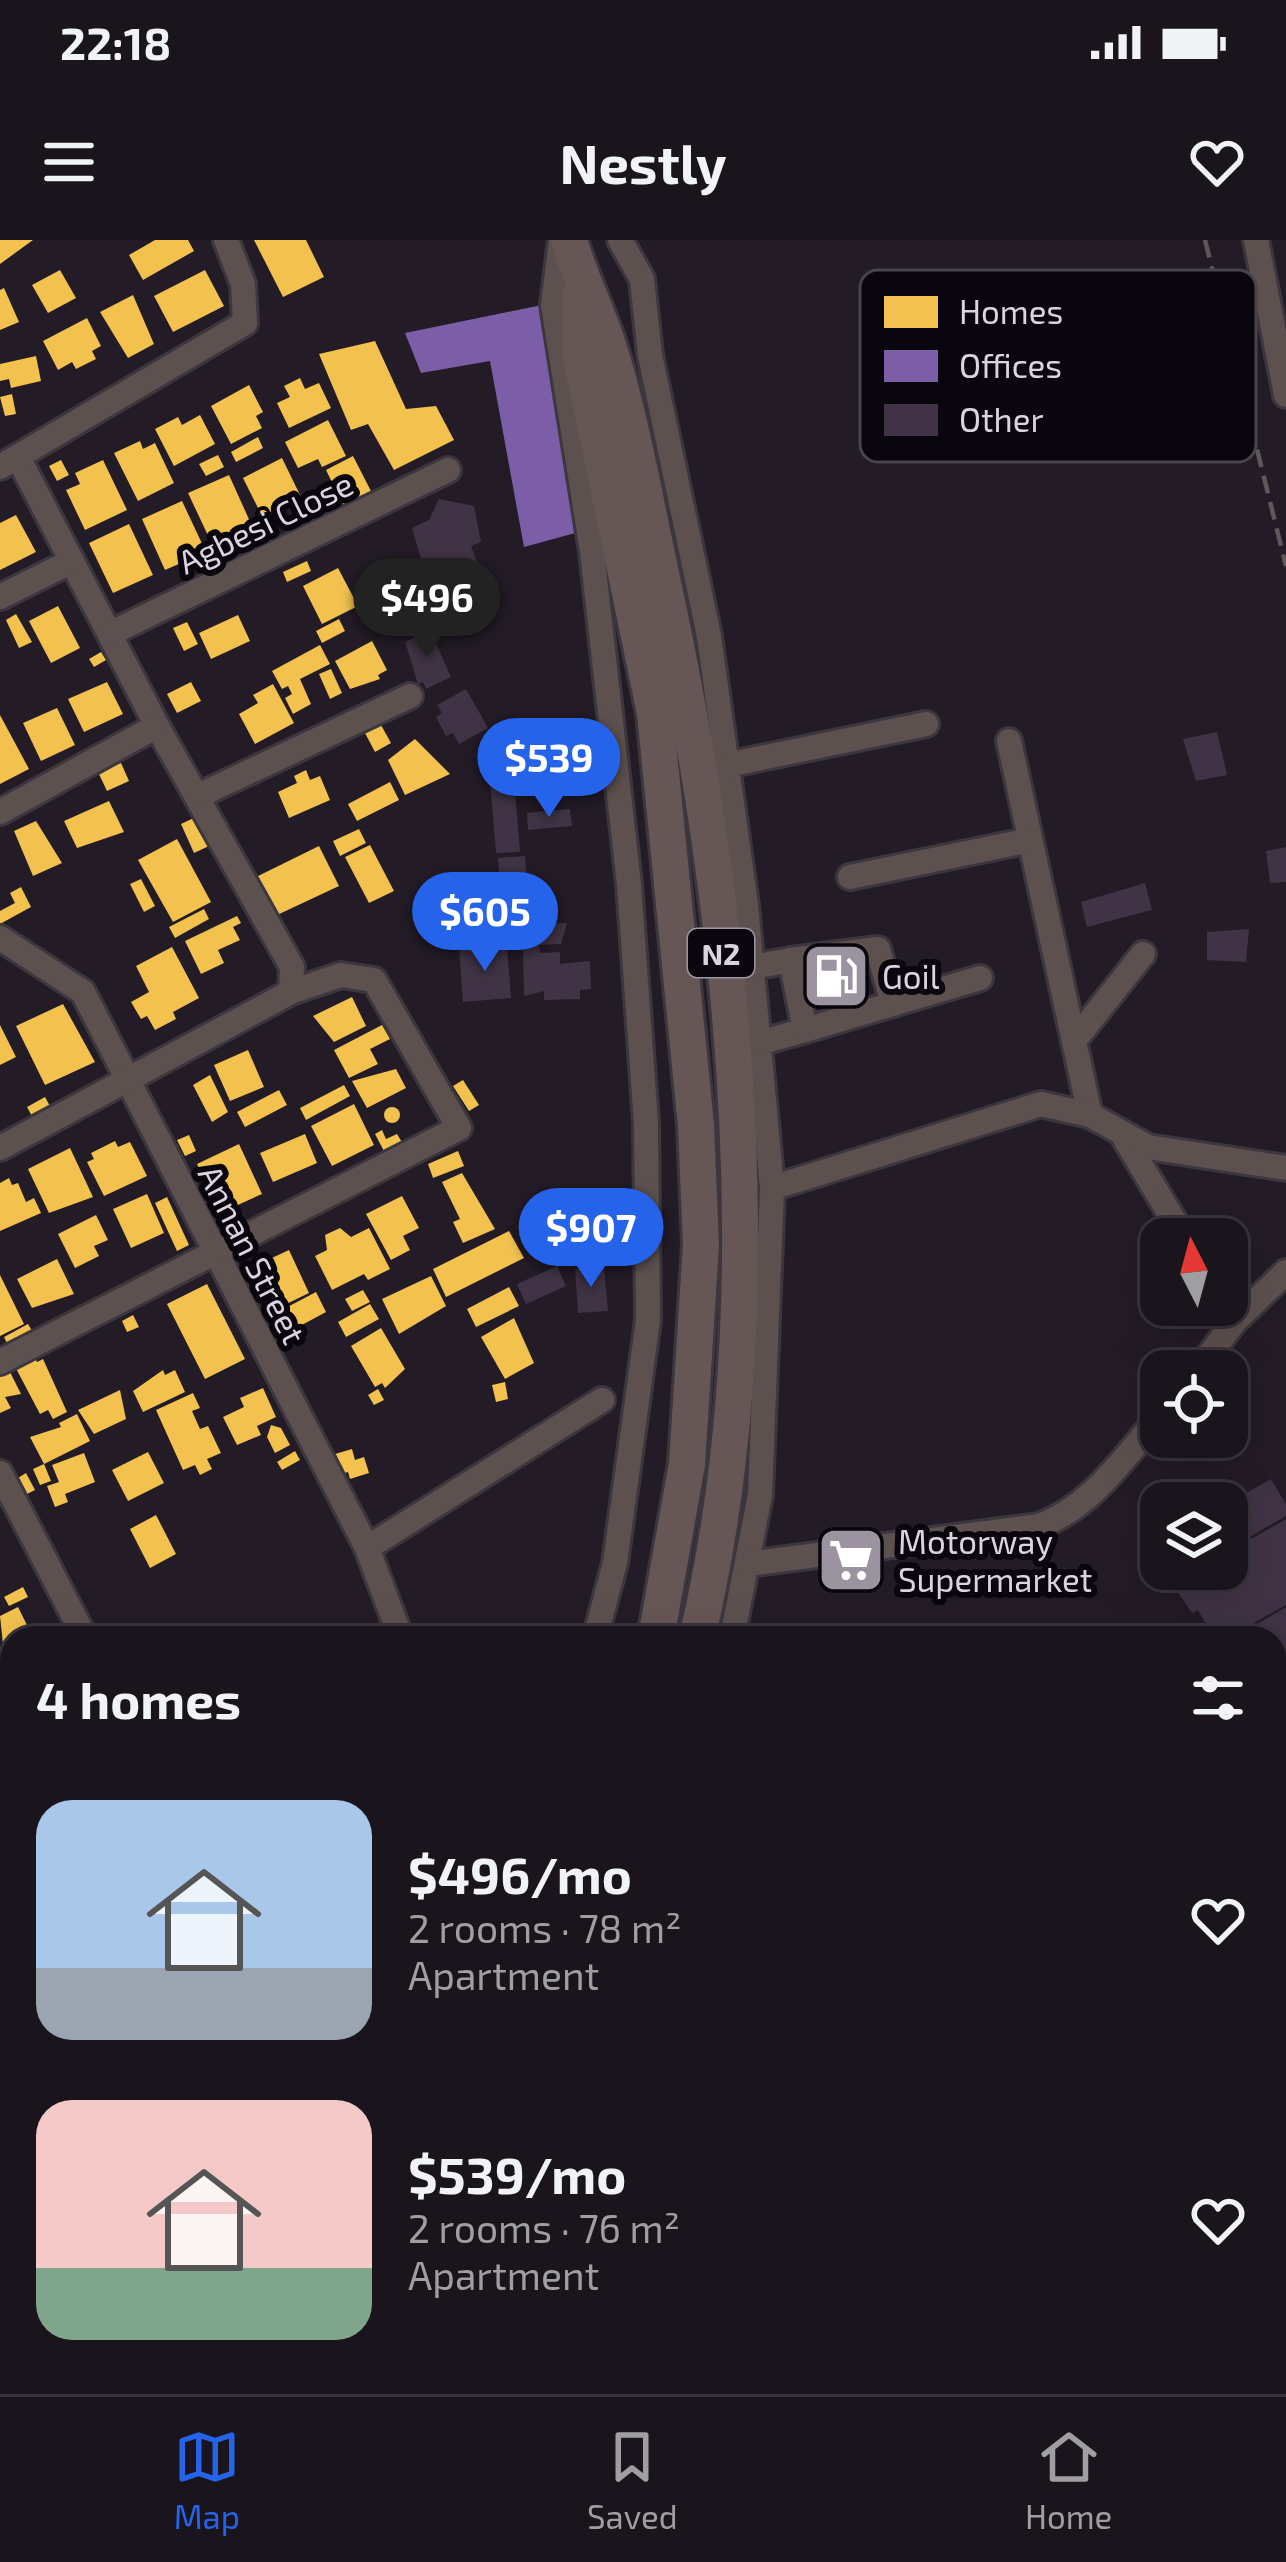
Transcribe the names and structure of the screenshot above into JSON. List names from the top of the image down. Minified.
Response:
{"streets":{"highway":["N2"],"street":["Agbesi Close","Annan Street"]},"places":{"fuel station":["Goil"],"supermarket":["Motorway Supermarket"]},"legend":["Homes","Offices","Other"],"north":"top","page":{"status":"22:18","header":"Nestly","price":["$496","$539","$605","$907"],"heading":"4 homes","list":[{"name":"$496/mo","note":"2 rooms · 78 m² · Apartment"},{"name":"$539/mo","note":"2 rooms · 76 m² · Apartment"}],"tabs":["Map","Saved","Home"]}}
